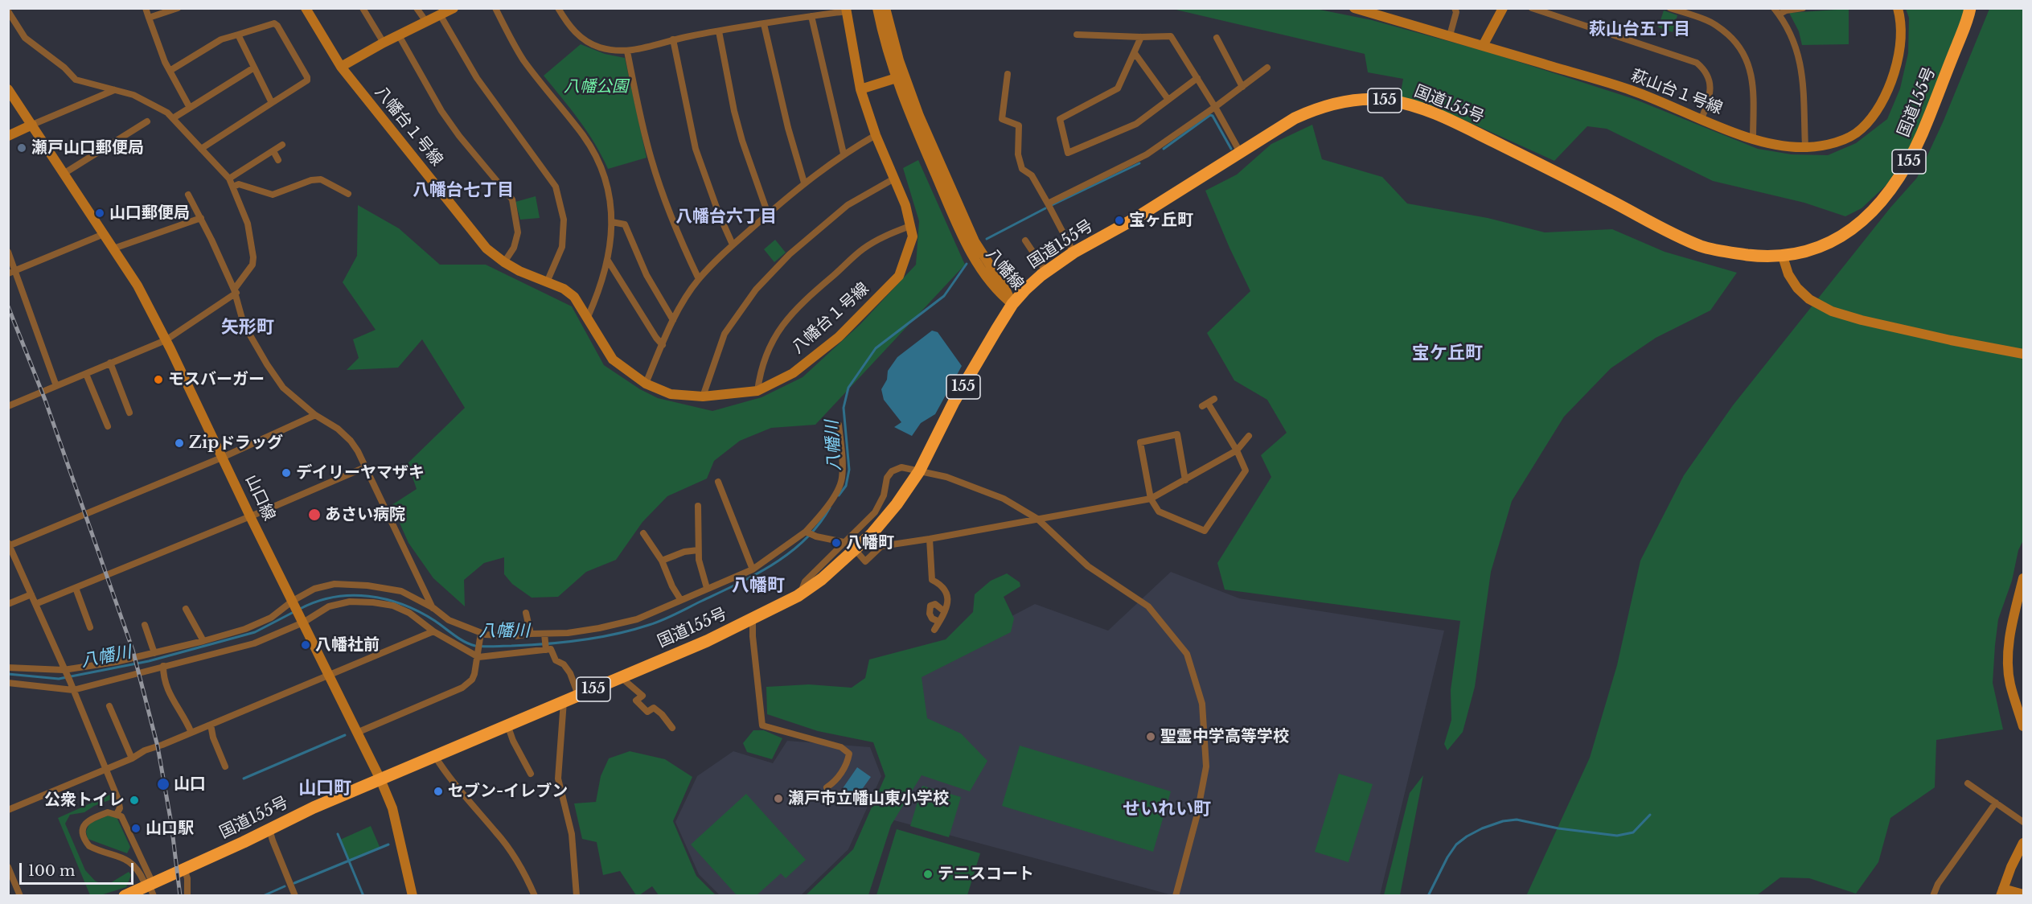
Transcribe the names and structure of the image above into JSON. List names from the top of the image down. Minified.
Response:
{"streets":{"highway":["155","国道155号"],"street":["萩山台１号線","八幡台１号線","八幡線","山口線"]},"crossings":[["国道155号","八幡線"],["国道155号","山口線"]],"districts":["萩山台五丁目","八幡台七丁目","八幡台六丁目","矢形町","宝ケ丘町","八幡町","山口町","せいれい町"],"water":["八幡川"],"parks":["八幡公園"],"places":["瀬戸山口郵便局","山口郵便局","宝ヶ丘町","モスバーガー","Zipドラッグ","デイリーヤマザキ","あさい病院","八幡町","八幡社前","聖霊中学高等学校","山口","セブン-イレブン","瀬戸市立幡山東小学校","公衆トイレ","山口駅","テニスコート"],"scale_bar":"100 m"}
